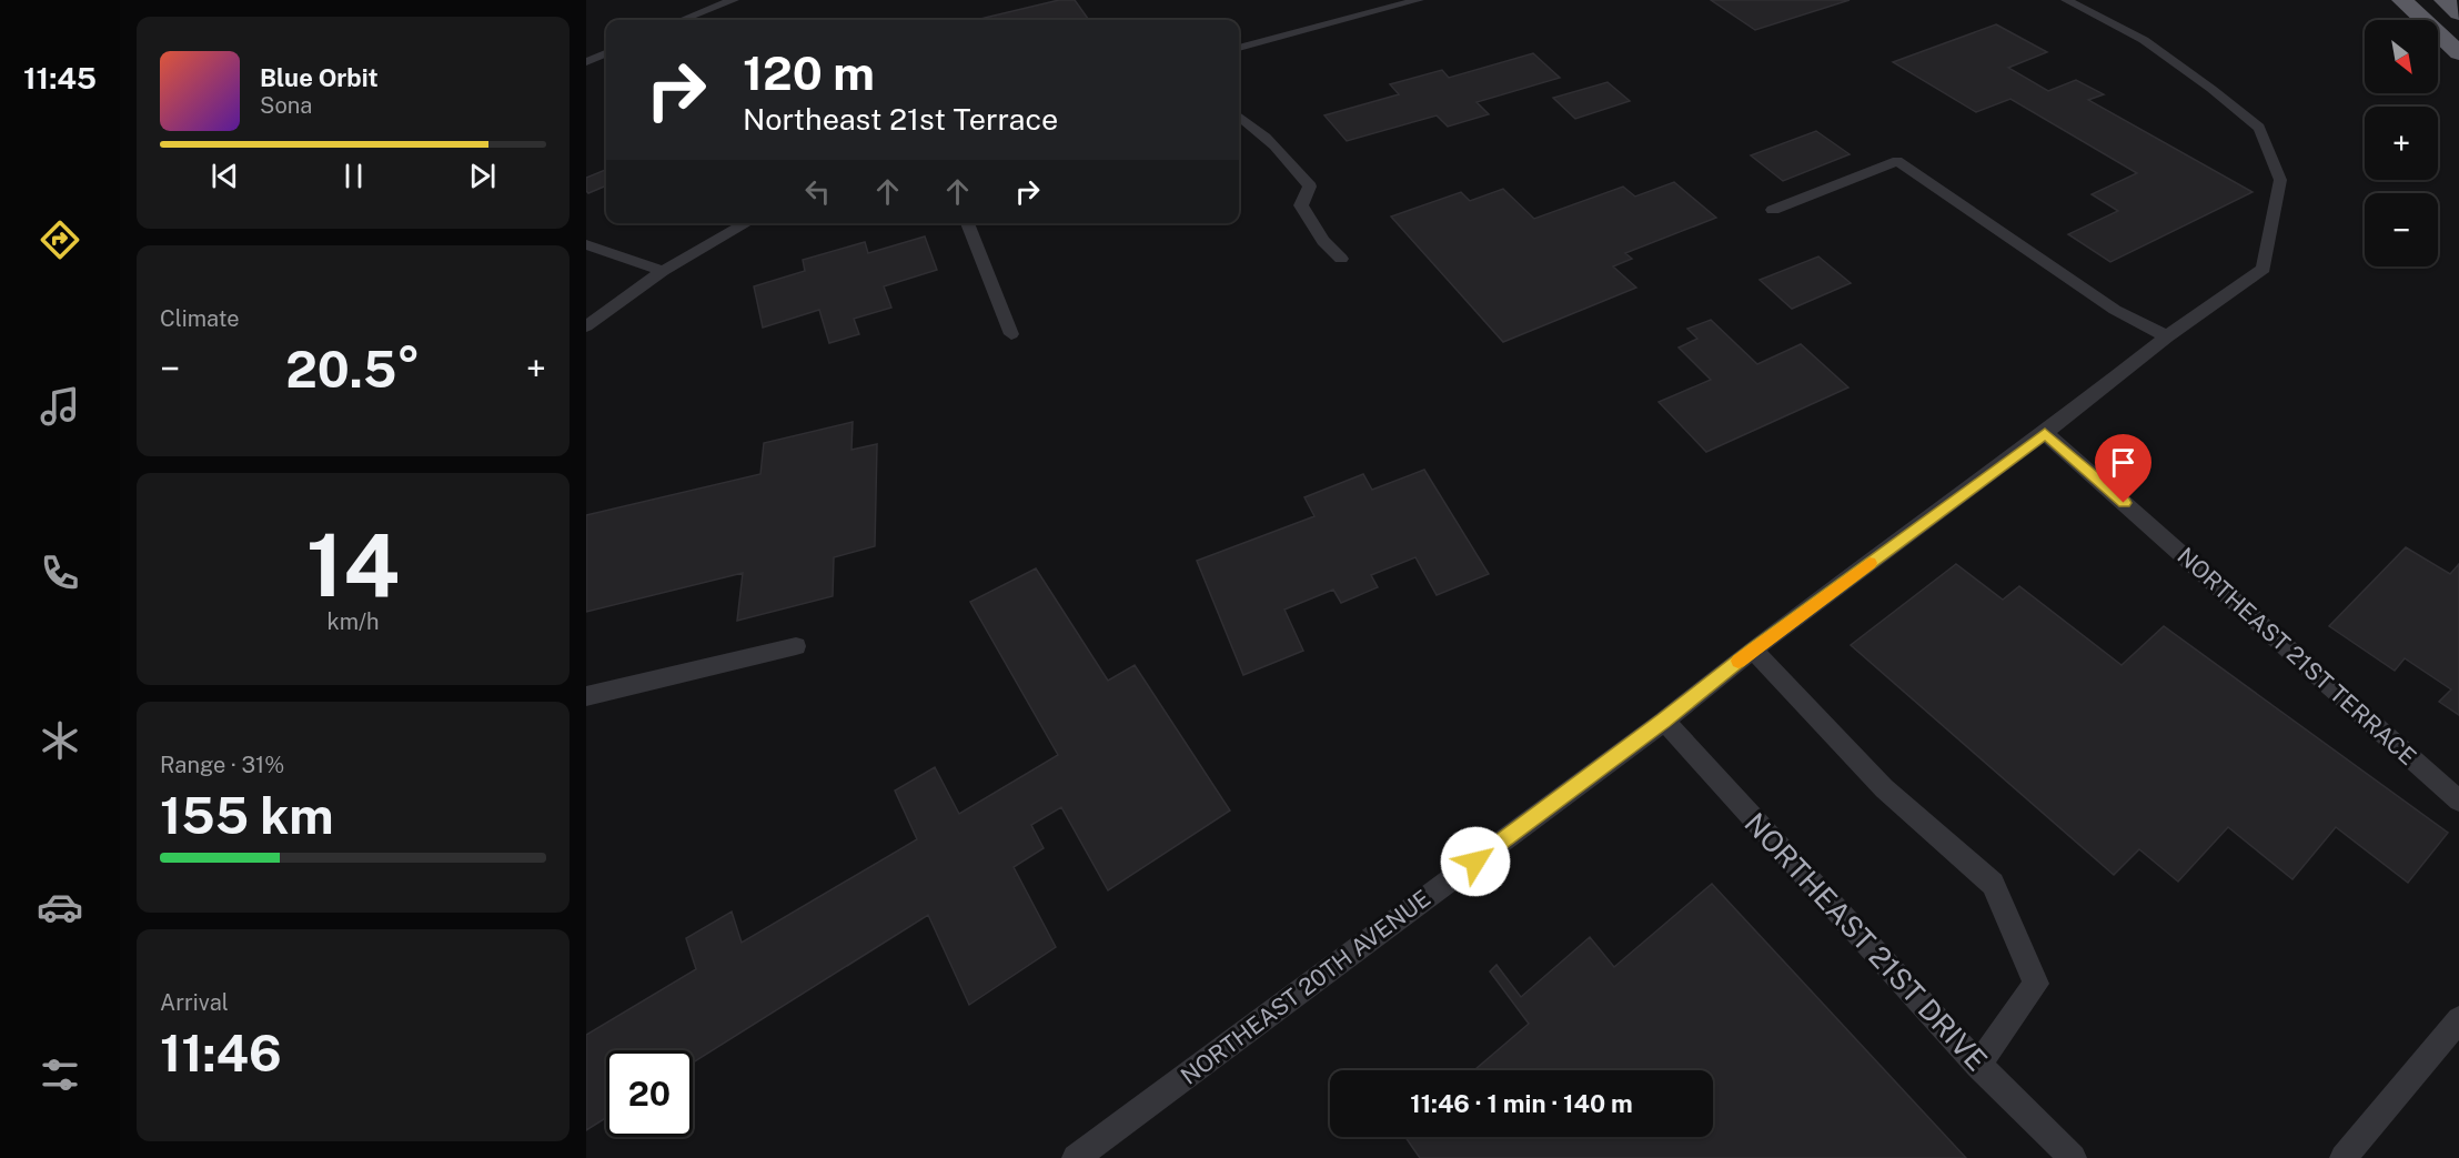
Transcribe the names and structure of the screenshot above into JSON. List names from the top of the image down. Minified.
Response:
{"streets":{"lane":["NORTHEAST 21ST TERRACE","NORTHEAST 21ST DRIVE","NORTHEAST 20TH AVENUE"]},"crossings":[["NORTHEAST 21ST TERRACE","NORTHEAST 20TH AVENUE"],["NORTHEAST 21ST DRIVE","NORTHEAST 20TH AVENUE"]],"north":"bottom right","page":{"tabs":"11:45","map_buttons":["+","−"],"turn":["120 m","Northeast 21st Terrace"],"song":["Blue Orbit","Sona"],"tile":["Climate",["14","km/h"],["Range · 31%","155 km"],["Arrival","11:46"]],"heat":["−","20.5°","+"],"limit":"20","trip":"11:46 · 1 min · 140 m"}}
